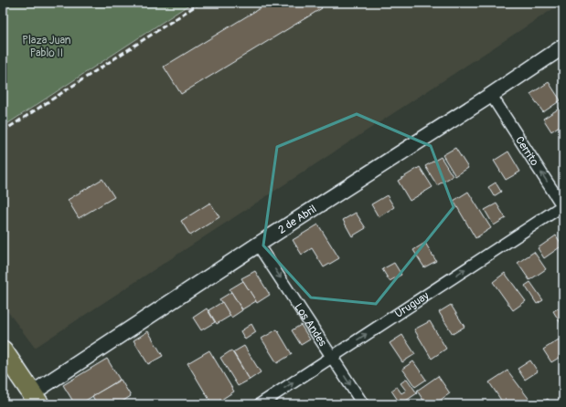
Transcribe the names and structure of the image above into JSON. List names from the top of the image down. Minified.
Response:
{"streets":{"main road":["2 de Abril"],"street":["Cerrito","Uruguay","Los Andes"]},"crossings":[["Cerrito","2 de Abril"],["Cerrito","Uruguay"],["2 de Abril","Los Andes"],["Uruguay","Los Andes"]],"one_way":["Cerrito","Uruguay","Los Andes"],"parks":["Plaza Juan Pablo II"]}
